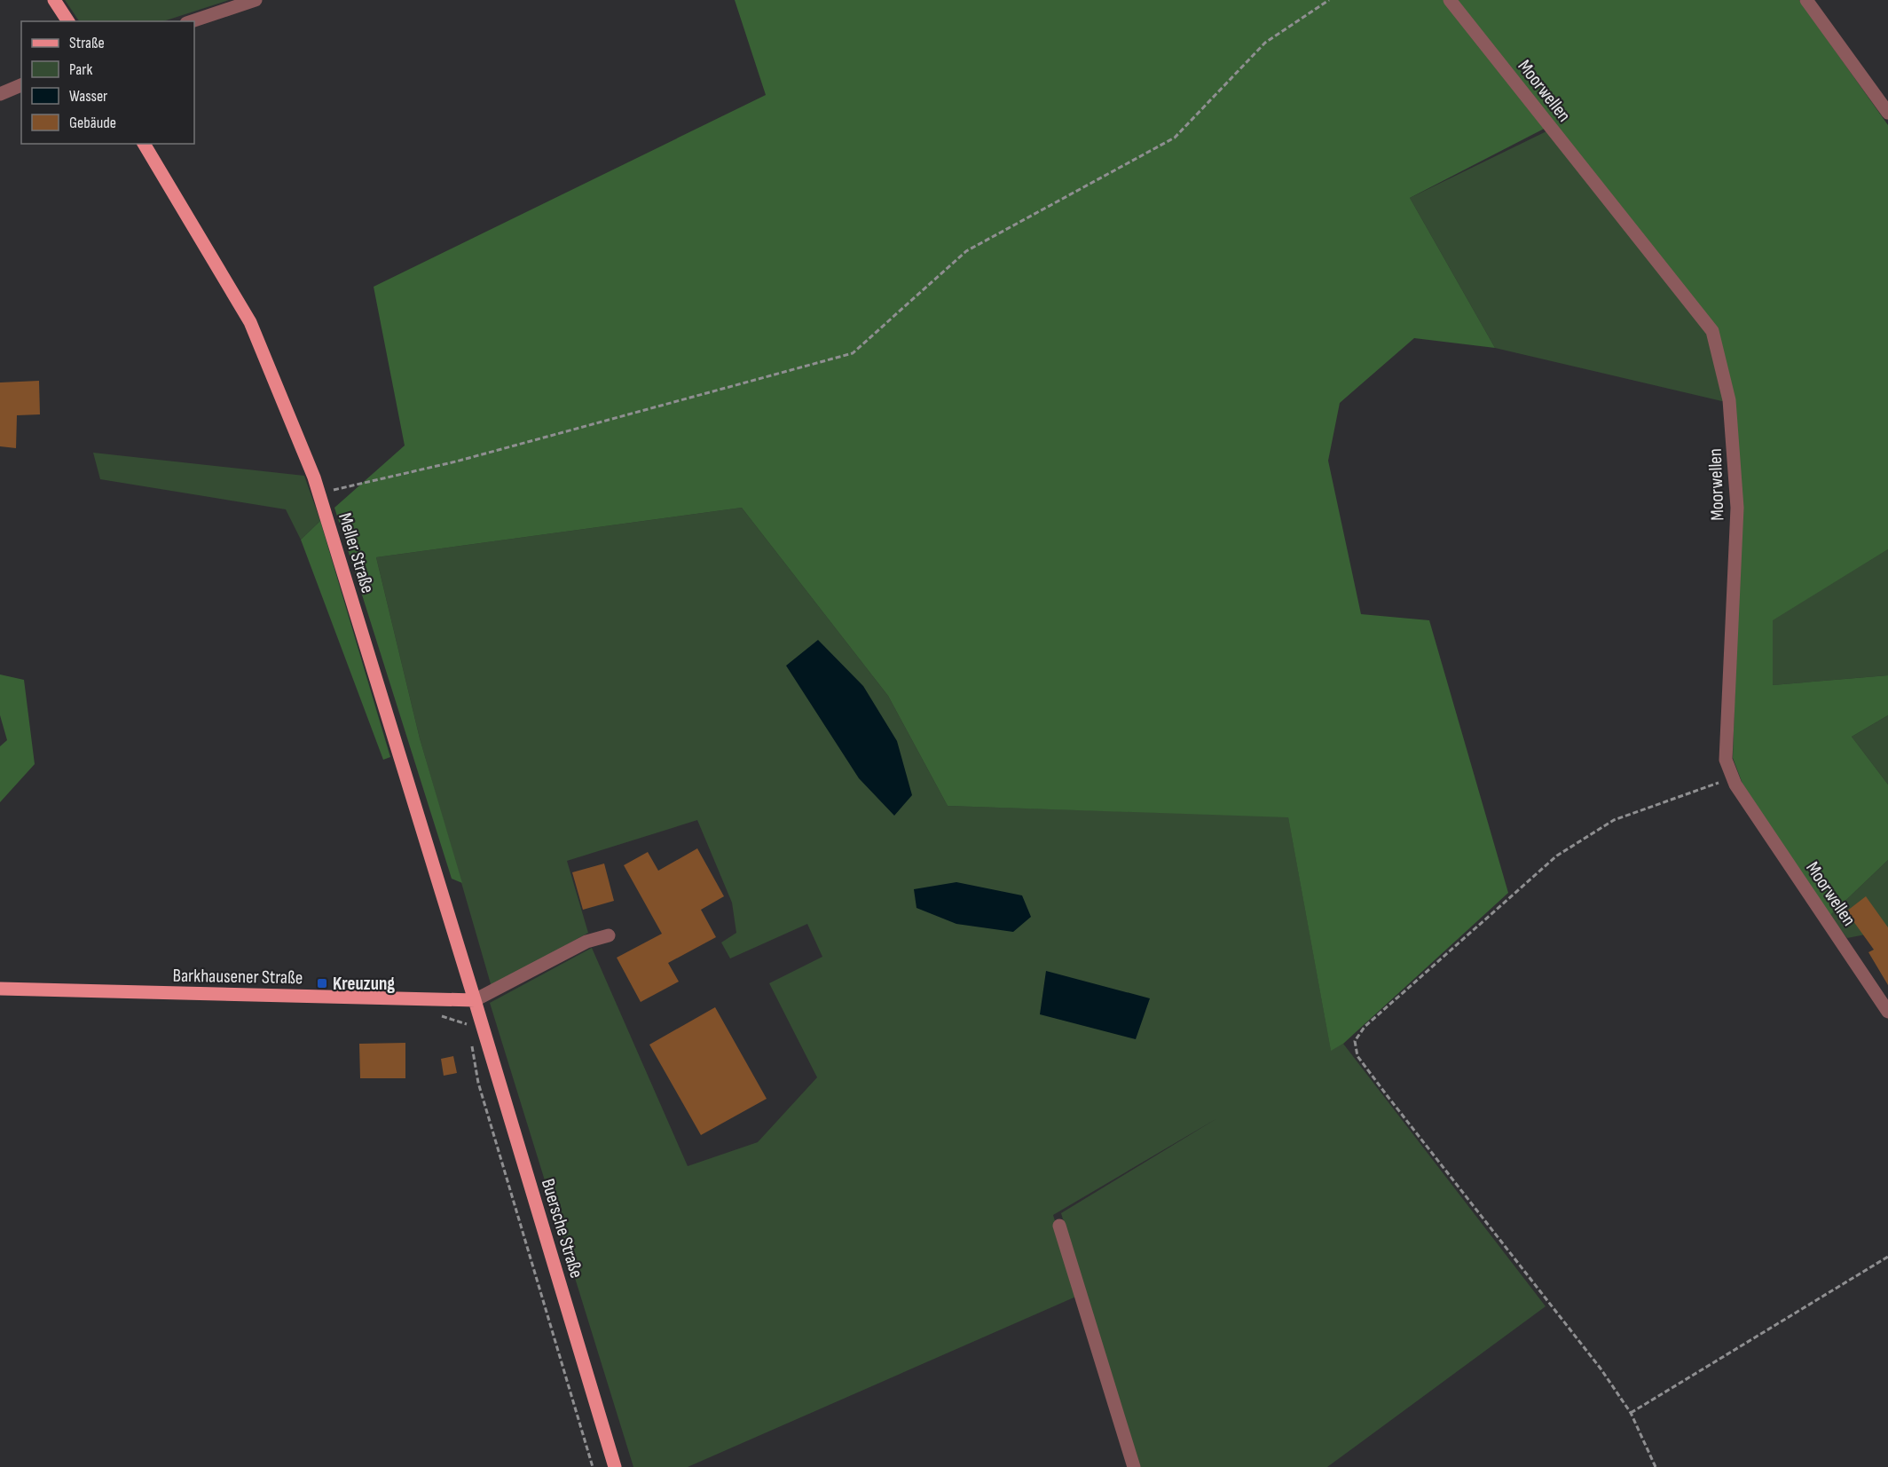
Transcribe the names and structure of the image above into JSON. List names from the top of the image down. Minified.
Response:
{"streets":{"main road":["Meller Straße","Barkhausener Straße","Buersche Straße"],"street":["Moorwellen"]},"crossings":[["Meller Straße","Barkhausener Straße"],["Meller Straße","Buersche Straße"],["Barkhausener Straße","Buersche Straße"]],"places":{"transit":["Kreuzung"]},"legend":["Straße","Park","Wasser","Gebäude"]}
